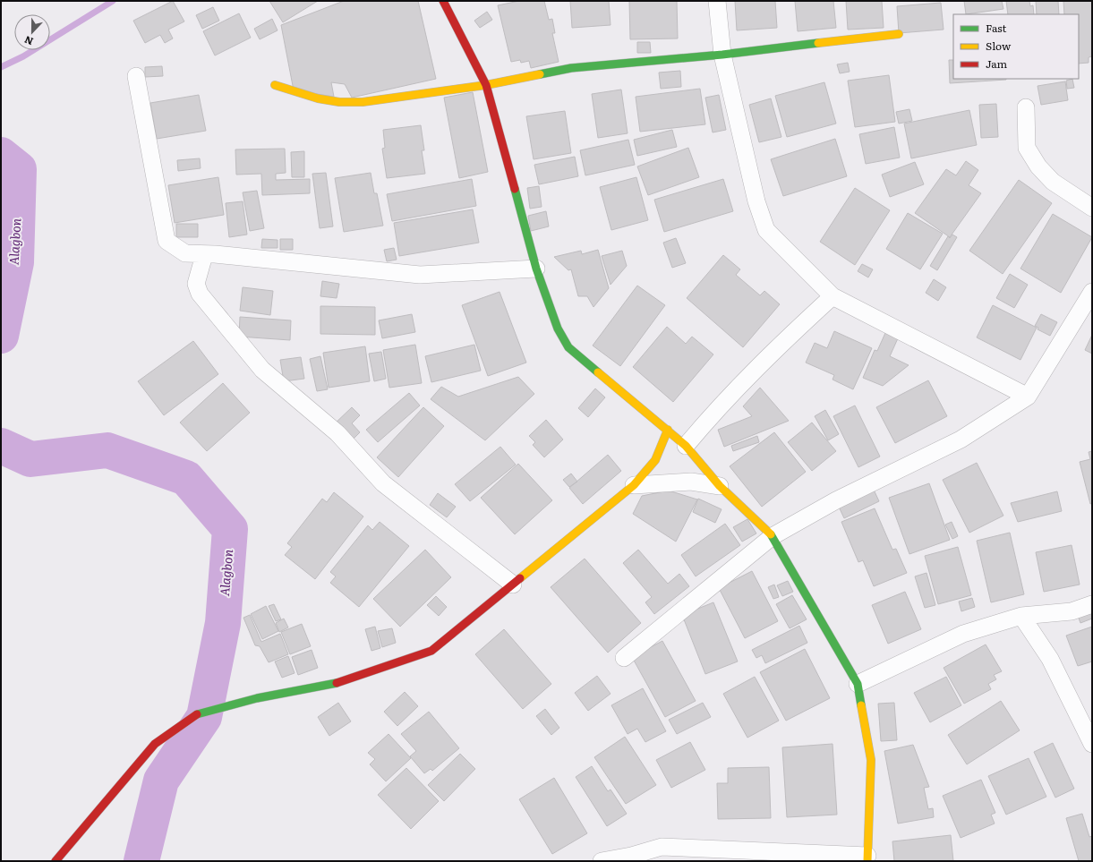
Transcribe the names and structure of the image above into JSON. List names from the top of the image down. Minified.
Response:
{"water":["Alagbon"],"legend":["Fast","Slow","Jam"],"north":"bottom"}
